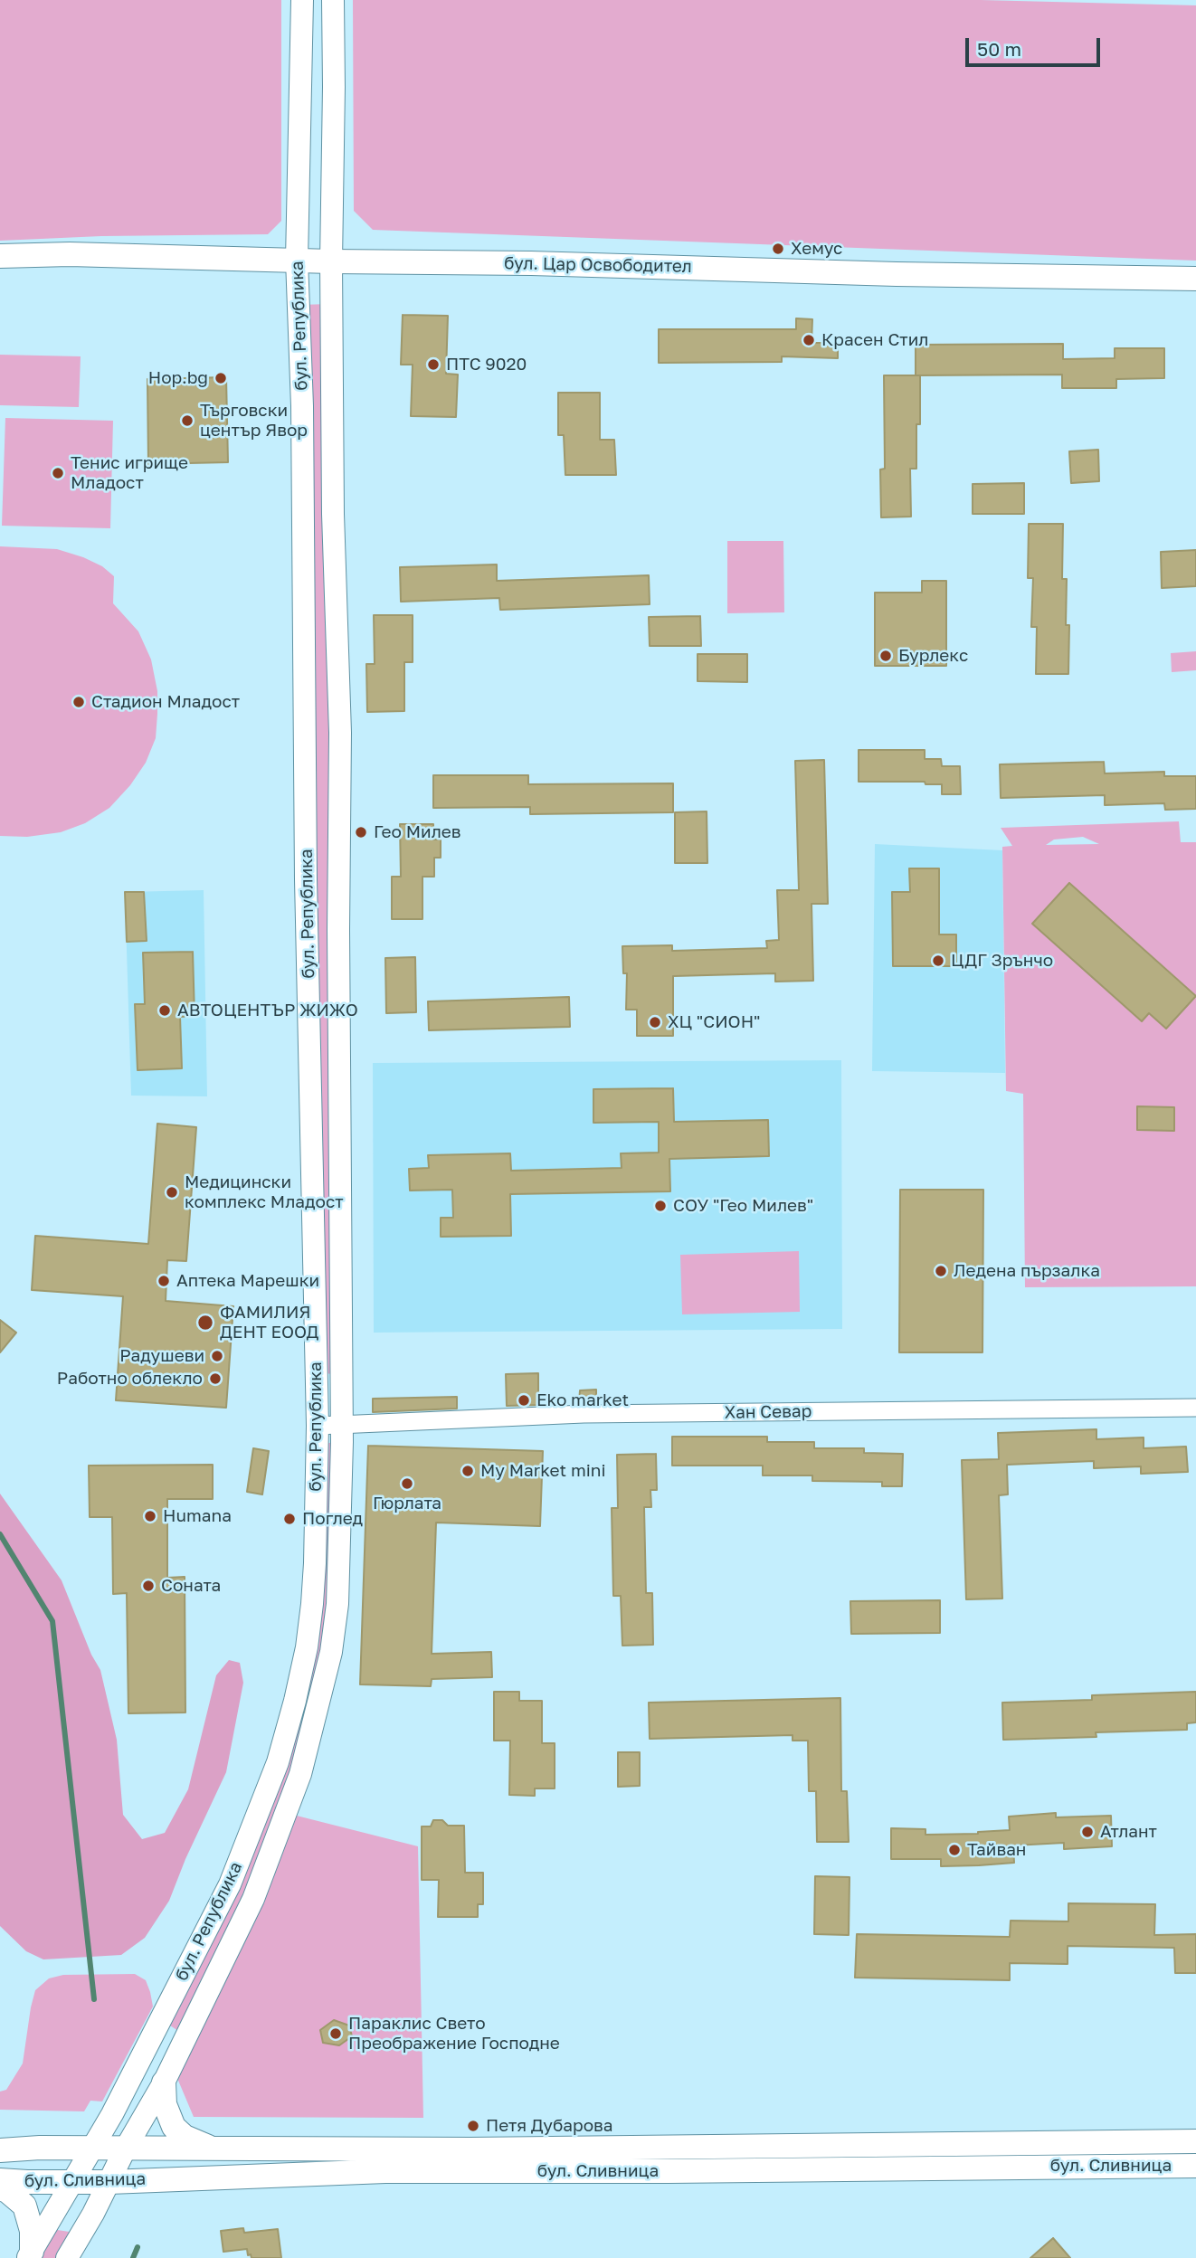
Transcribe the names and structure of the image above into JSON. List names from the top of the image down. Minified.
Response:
{"streets":{"main road":["бул. Цар Освободител","бул. Сливница"],"street":["бул. Република","Хан Севар"]},"crossings":[["бул. Цар Освободител","бул. Република"],["бул. Република","Хан Севар"],["бул. Република","бул. Сливница"]],"places":["Хемус","Красен Стил","ПТС 9020","Hop.bg","Търговски център Явор","Тенис игрище Младост","Бурлекс","Стадион Младост","Гео Милев","ЦДГ Зрънчо","АВТОЦЕНТЪР ЖИЖО","ХЦ \"СИОН\"","Медицински комплекс Младост","СОУ \"Гео Милев\"","Ледена пързалка","Аптека Марешки","ФАМИЛИЯ ДЕНТ ЕООД","Радушеви","Работно облекло","Eko market","My Market mini","Гюрлата","Humana","Поглед","Соната","Атлант","Тайван","Параклис Свето Преображение Господне","Петя Дубарова"],"scale_bar":"50 m"}
